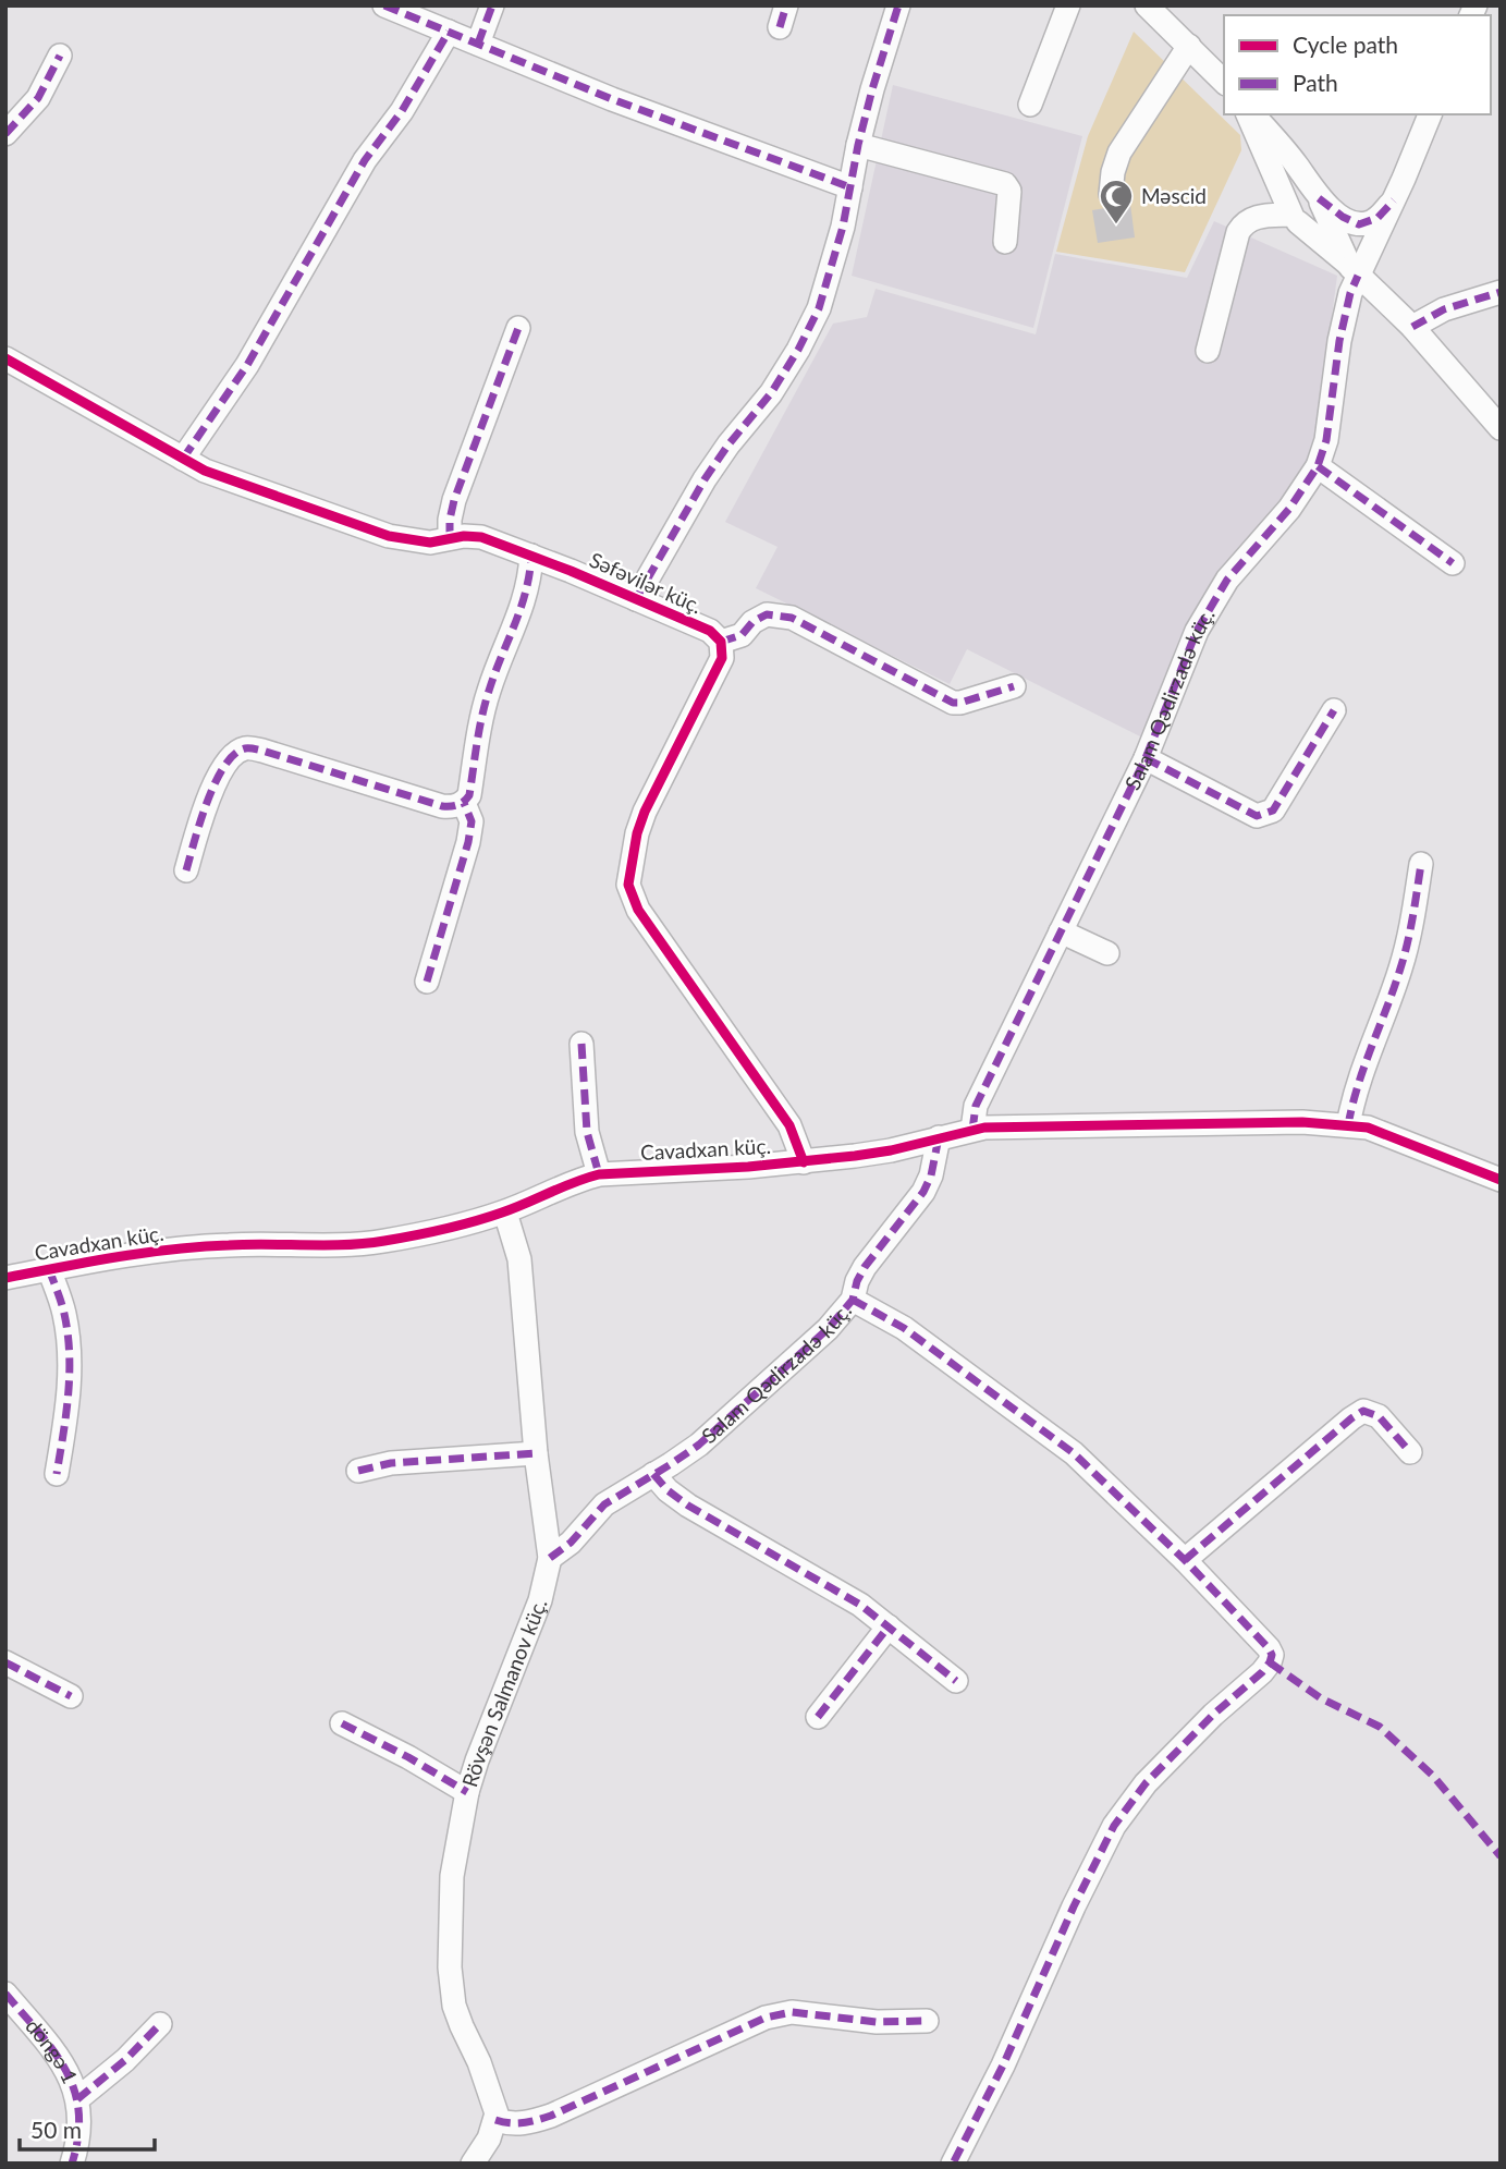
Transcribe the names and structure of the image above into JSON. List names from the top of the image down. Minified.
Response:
{"streets":{"street":["Səfəvilər küç.","Salam Qədirzadə küç.","Cavadxan küç.","Rövşən Salmanov küç.","döngə 1"]},"crossings":[["Salam Qədirzadə küç.","Cavadxan küç."],["Salam Qədirzadə küç.","Rövşən Salmanov küç."],["Cavadxan küç.","Rövşən Salmanov küç."]],"places":{"mosque":["Məscid"]},"legend":["Cycle path","Path"],"scale_bar":"50 m"}
